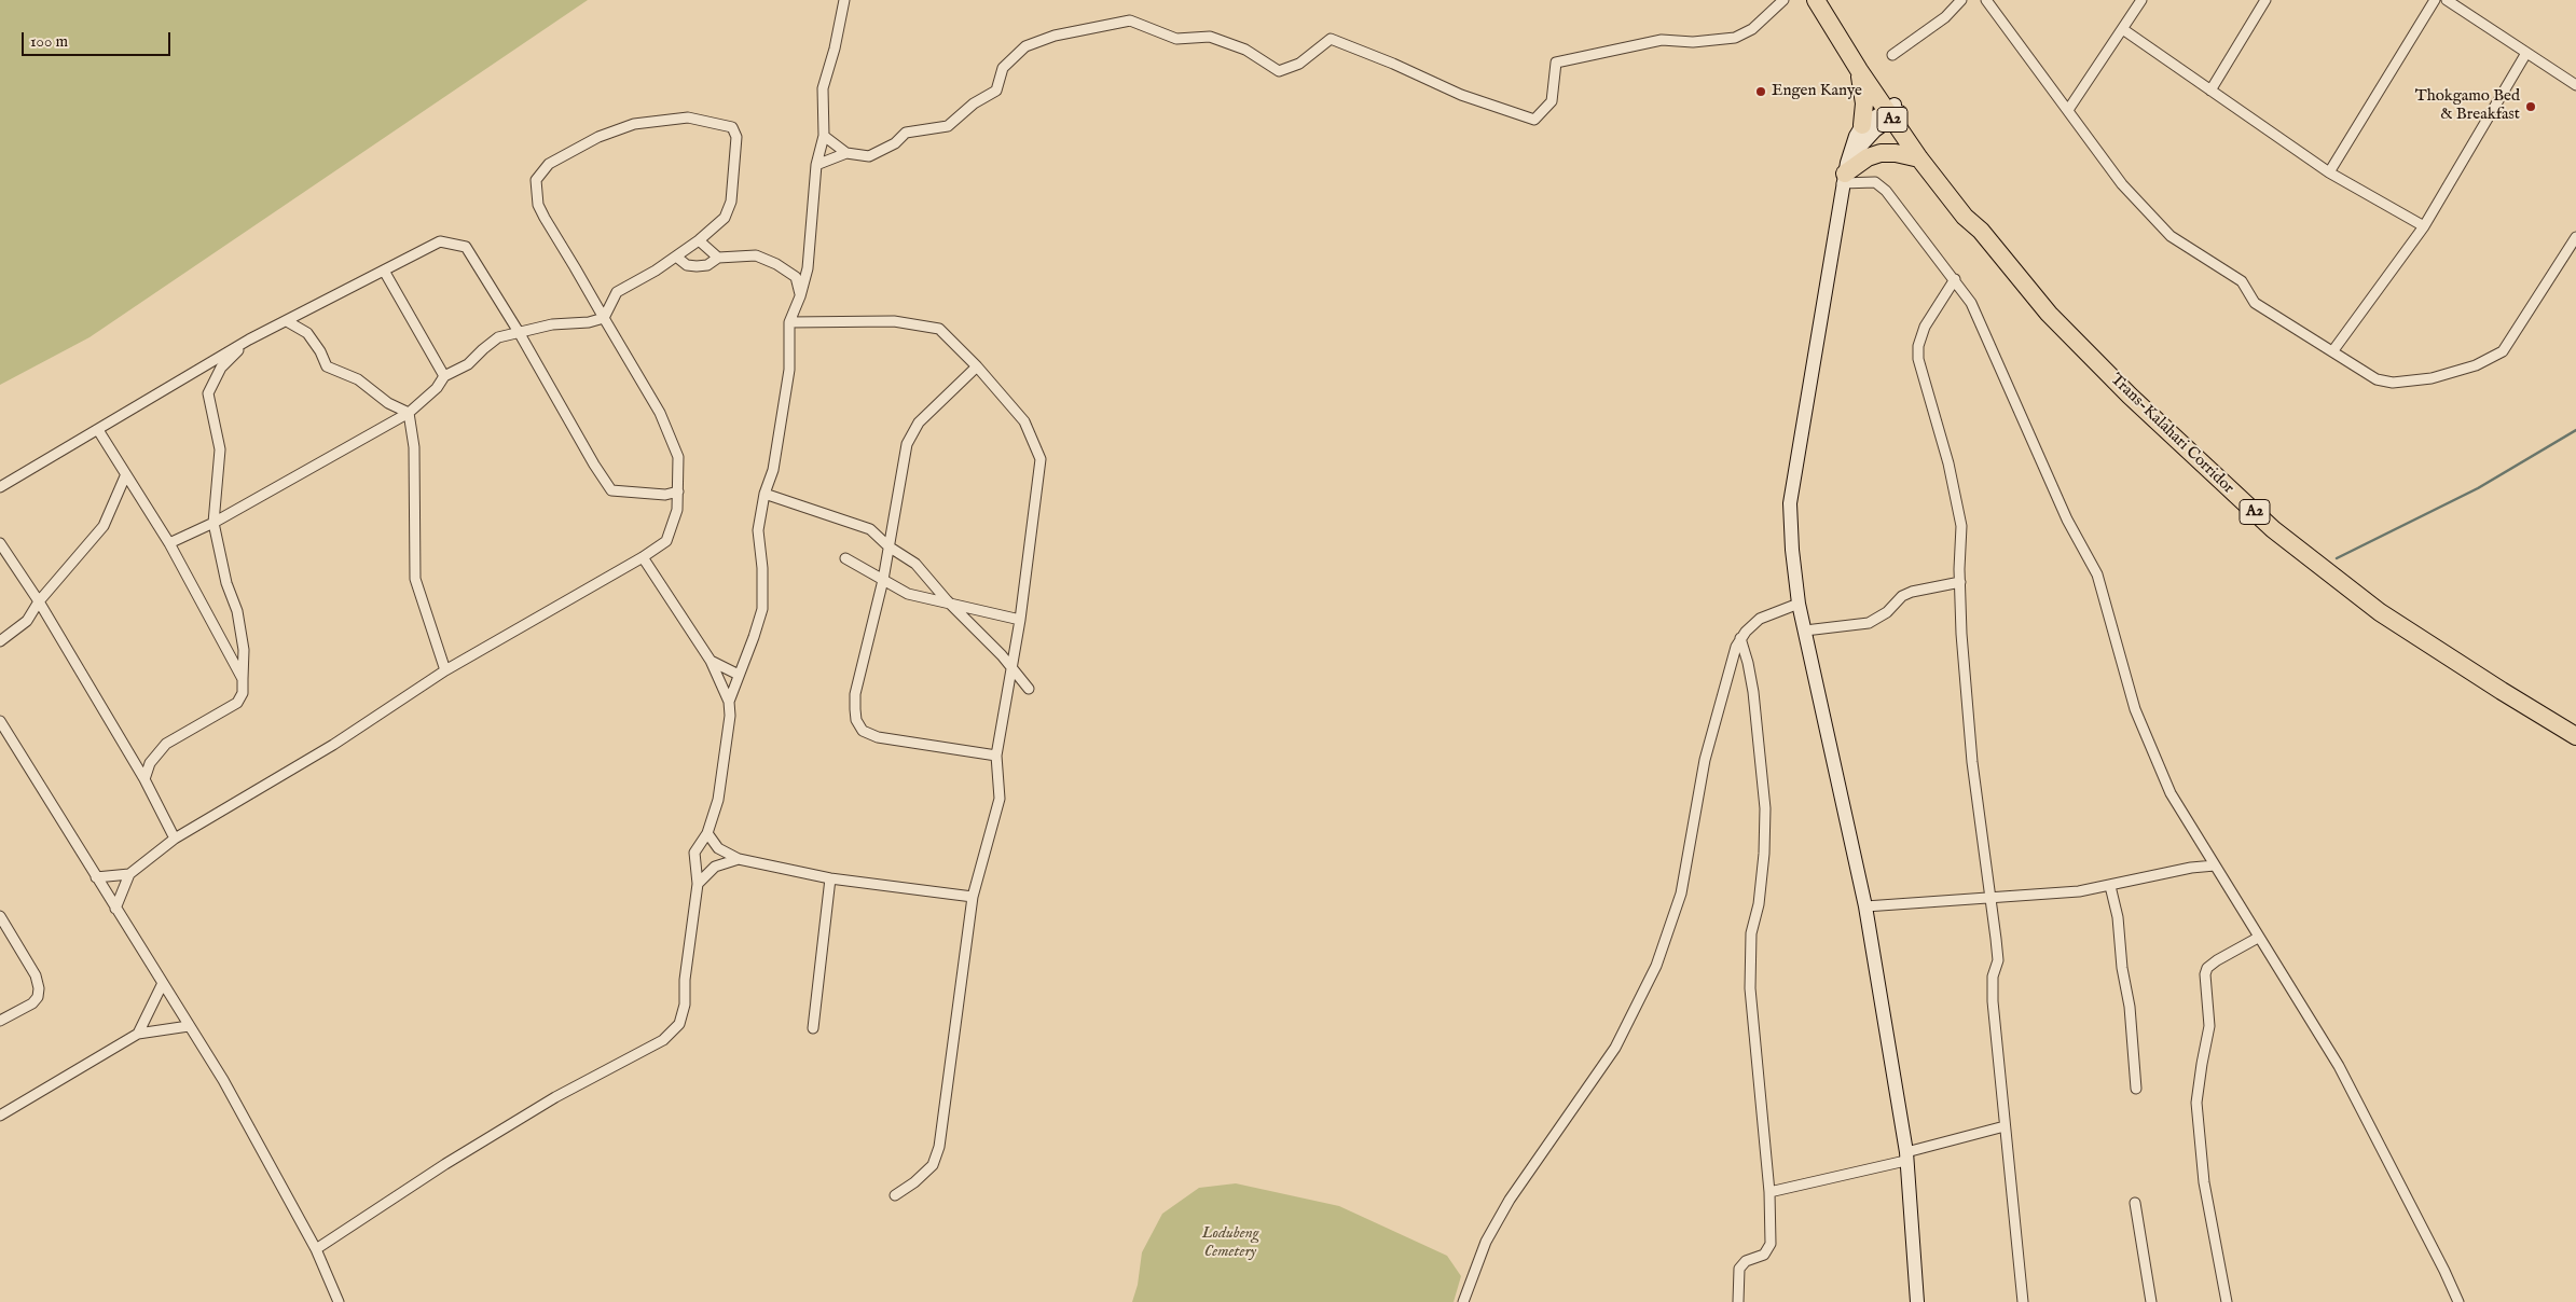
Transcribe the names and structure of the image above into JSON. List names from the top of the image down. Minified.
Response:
{"streets":{"highway":["A2","Trans-Kalahari Corridor"]},"parks":["Lodubeng Cemetery"],"places":["Engen Kanye","Thokgamo Bed & Breakfast"],"scale_bar":"100 m"}
